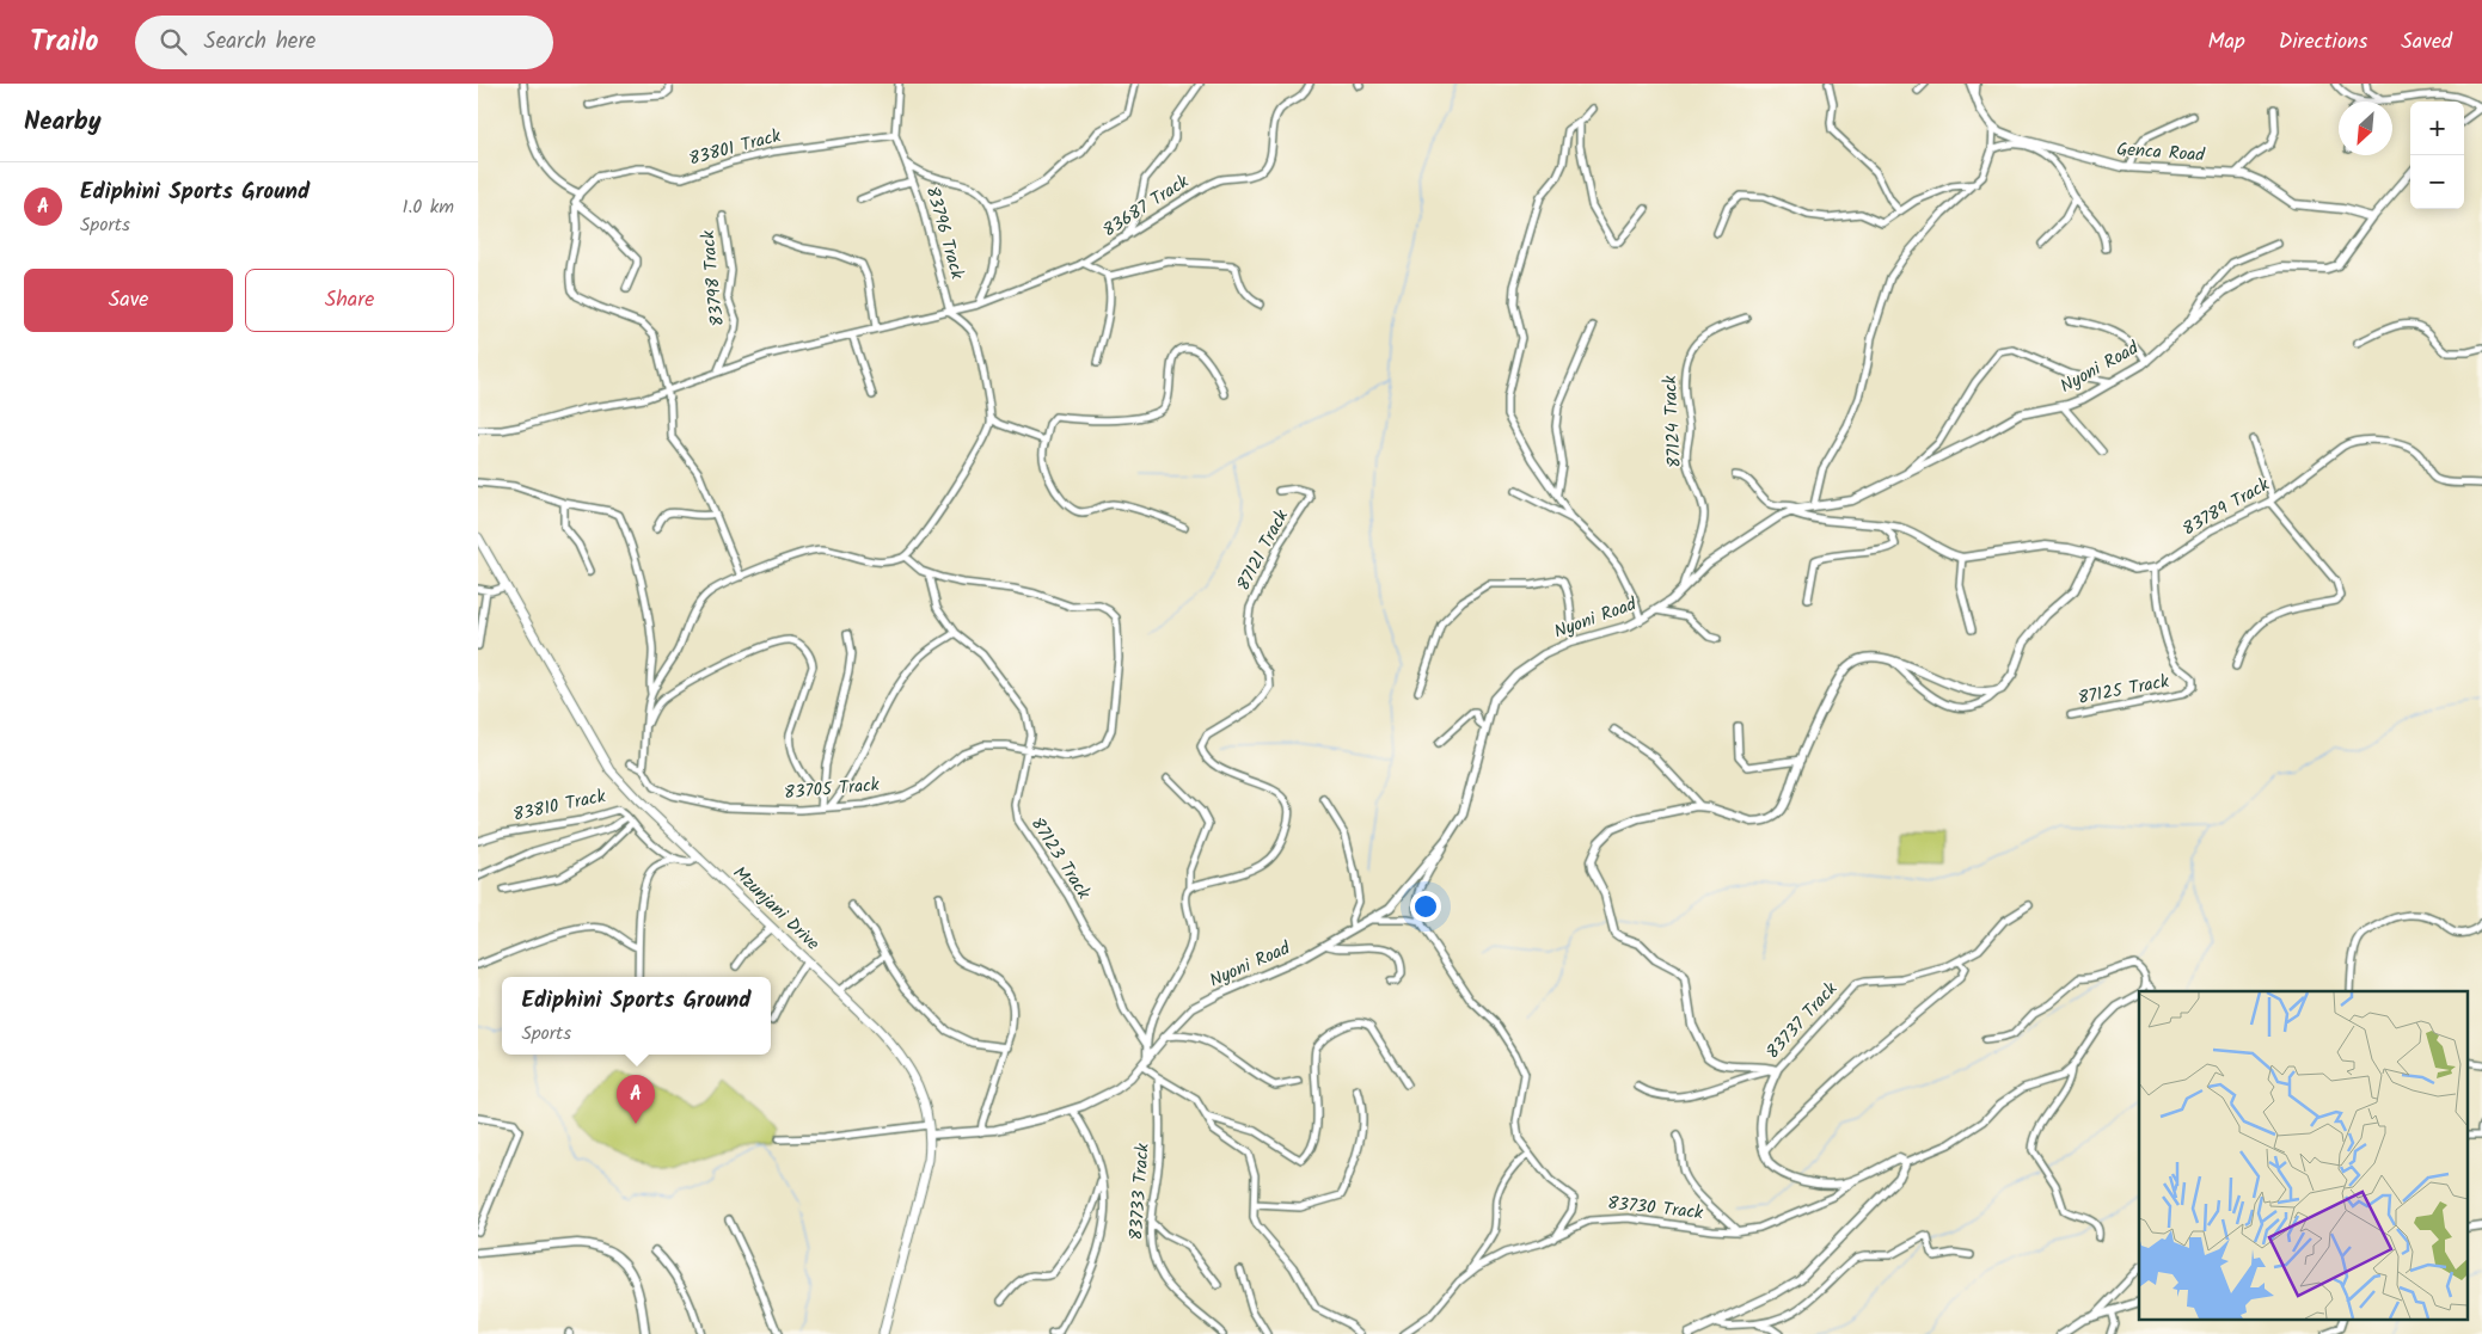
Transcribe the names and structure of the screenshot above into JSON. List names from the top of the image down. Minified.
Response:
{"streets":{"main road":["Mzunjani Drive"],"street":["83801 Track","Genca Road","83687 Track","83796 Track","83798 Track","Nyoni Road","87124 Track","83789 Track","87121 Track","87125 Track","83705 Track","83810 Track","87123 Track","83737 Track","83733 Track","83730 Track"]},"crossings":[["83801 Track","83796 Track"],["Genca Road","Nyoni Road"],["83687 Track","83796 Track"],["83687 Track","83798 Track"],["Nyoni Road","87124 Track"],["Nyoni Road","Mzunjani Drive"],["83789 Track","87125 Track"],["83705 Track","87123 Track"]],"north":"bottom left","page":{"header":"Trailo","search":"Search here","nav":["Map","Directions","Saved"],"heading":"Nearby","map_buttons":["+","−"],"list":[{"mark":"A","name":"Ediphini Sports Ground","note":"Sports","value":"1.0 km"}],"buttons":["Save","Share"],"popup":["Ediphini Sports Ground","Sports"],"pins":"A"}}
